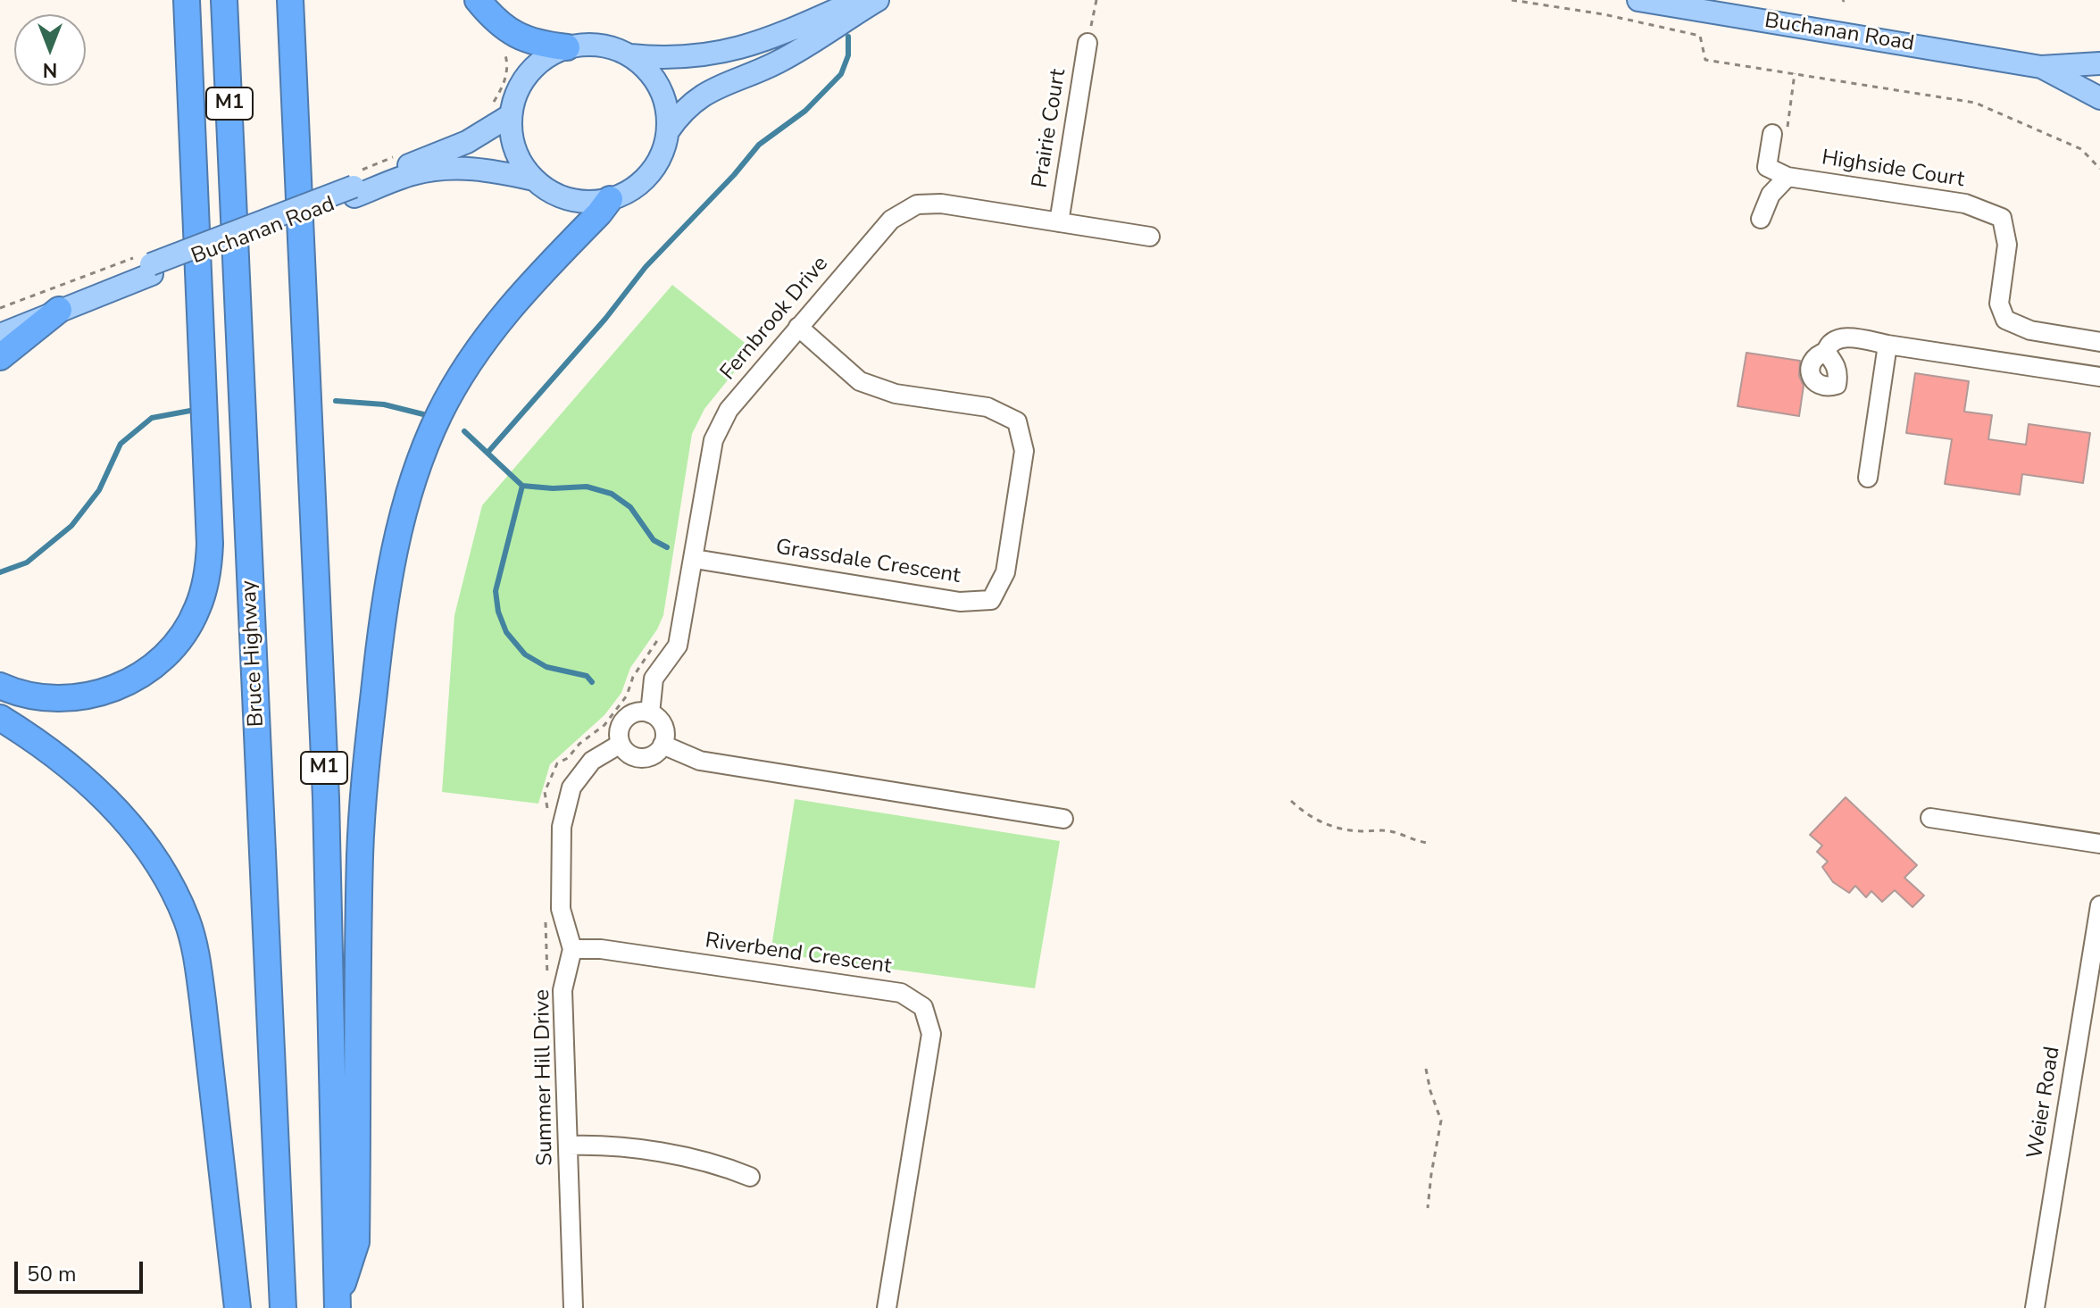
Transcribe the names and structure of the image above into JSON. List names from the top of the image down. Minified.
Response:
{"streets":{"highway":["M1","Bruce Highway"],"main road":["Buchanan Road"],"street":["Prairie Court","Highside Court","Fernbrook Drive","Grassdale Crescent","Riverbend Crescent","Summer Hill Drive","Weier Road"]},"crossings":[["Prairie Court","Fernbrook Drive"],["Fernbrook Drive","Grassdale Crescent"],["Fernbrook Drive","Summer Hill Drive"],["Riverbend Crescent","Summer Hill Drive"]],"scale_bar":"50 m","north":"bottom"}
